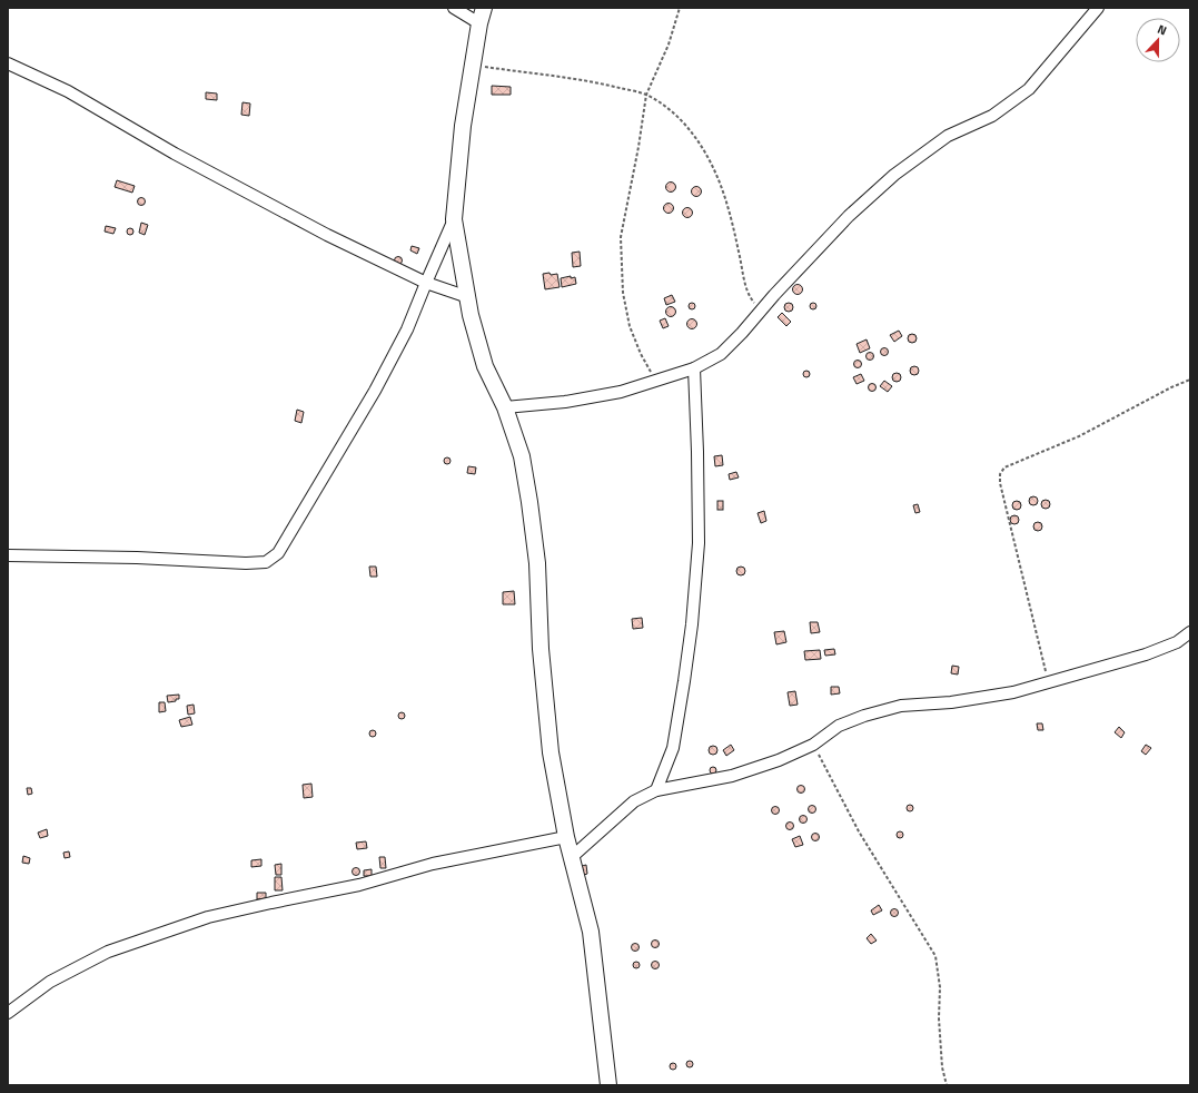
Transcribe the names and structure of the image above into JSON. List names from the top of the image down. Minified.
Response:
{"north":"top"}
